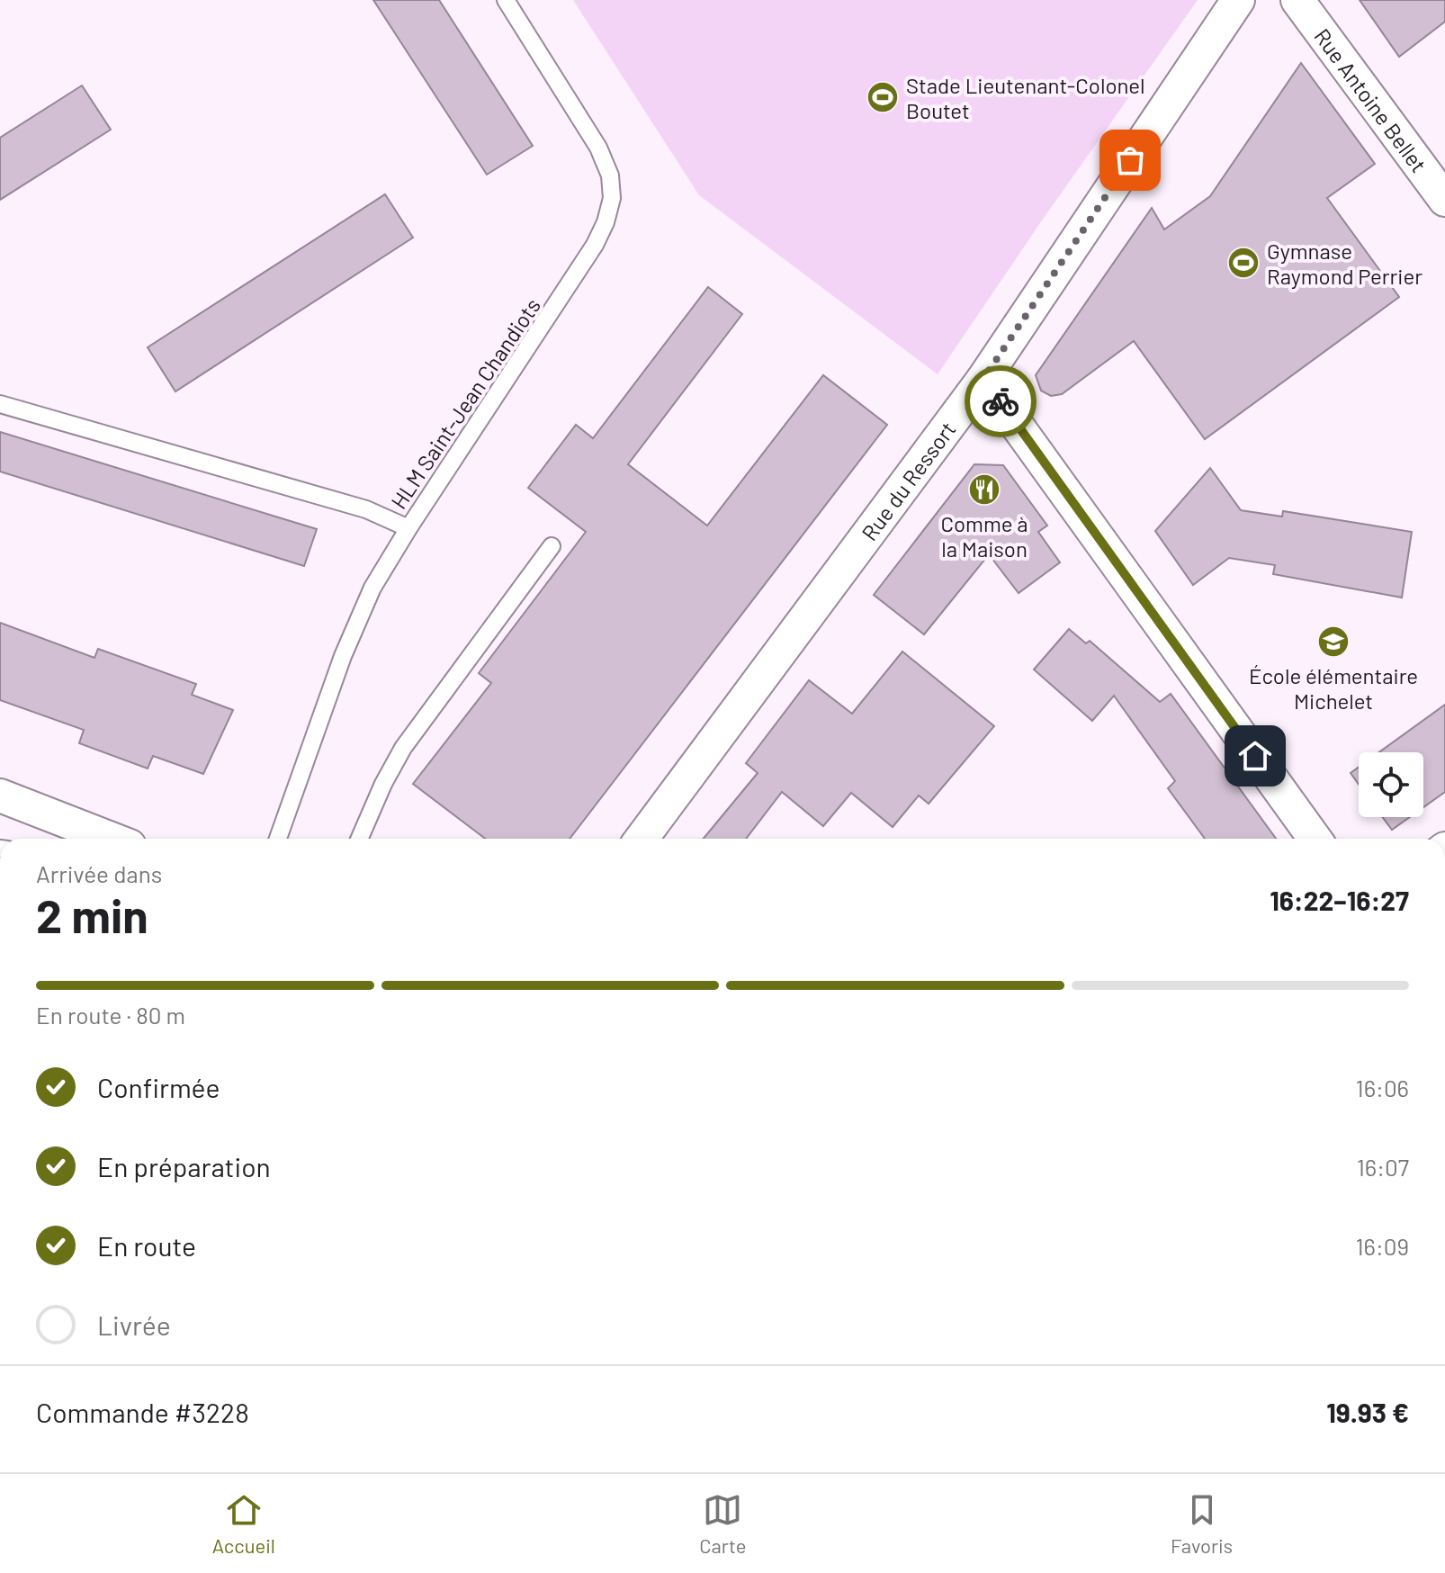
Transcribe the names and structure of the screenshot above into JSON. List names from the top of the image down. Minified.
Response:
{"streets":{"street":["Rue Antoine Bellet","Rue du Ressort"],"lane":["HLM Saint-Jean Chandiots"]},"places":{"sports":["Stade Lieutenant-Colonel Boutet","Gymnase Raymond Perrier"],"restaurant":["Comme à la Maison"],"school or university":["École élémentaire Michelet"]},"page":{"heading":["2 min","Arrivée dans","16:22–16:27"],"panel":["Commande #3228","19.93 €"],"bar":"En route · 80 m","list":[["Confirmée","16:06"],["En préparation","16:07"],["En route","16:09"],"Livrée"],"tabs":["Accueil","Carte","Favoris"]}}
